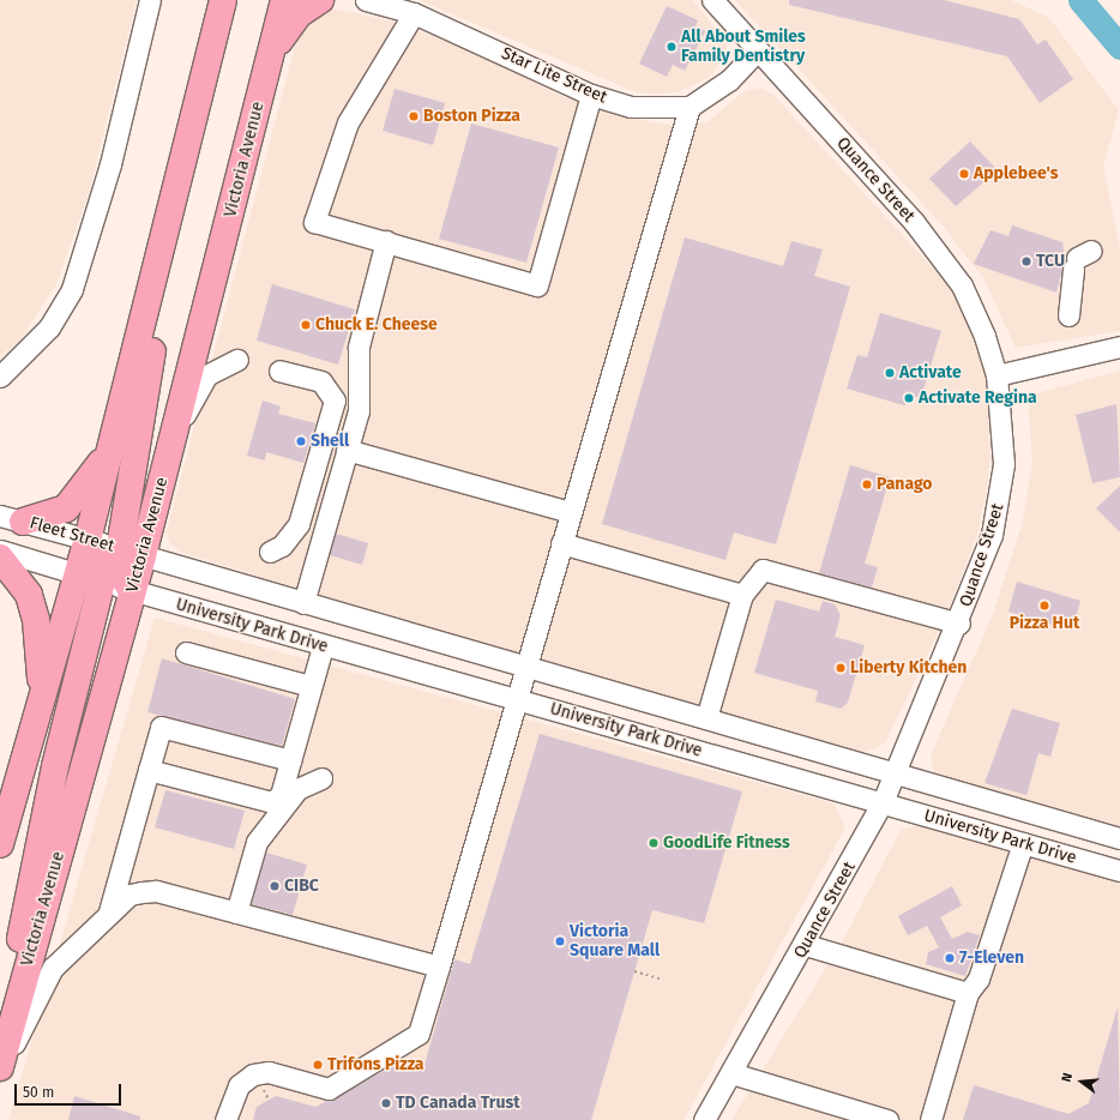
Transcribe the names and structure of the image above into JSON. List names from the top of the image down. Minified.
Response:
{"streets":{"highway":["Victoria Avenue"],"street":["Star Lite Street","Quance Street","Fleet Street","University Park Drive"]},"crossings":[["Victoria Avenue","Fleet Street"],["Victoria Avenue","University Park Drive"],["Quance Street","University Park Drive"],["Fleet Street","University Park Drive"]],"places":["All About Smiles Family Dentistry","Boston Pizza","Applebee's","TCU","Chuck E. Cheese","Activate","Activate Regina","Shell","Panago","Pizza Hut","Liberty Kitchen","GoodLife Fitness","CIBC","Victoria Square Mall","7-Eleven","Trifons Pizza","TD Canada Trust"],"scale_bar":"50 m","north":"left"}
